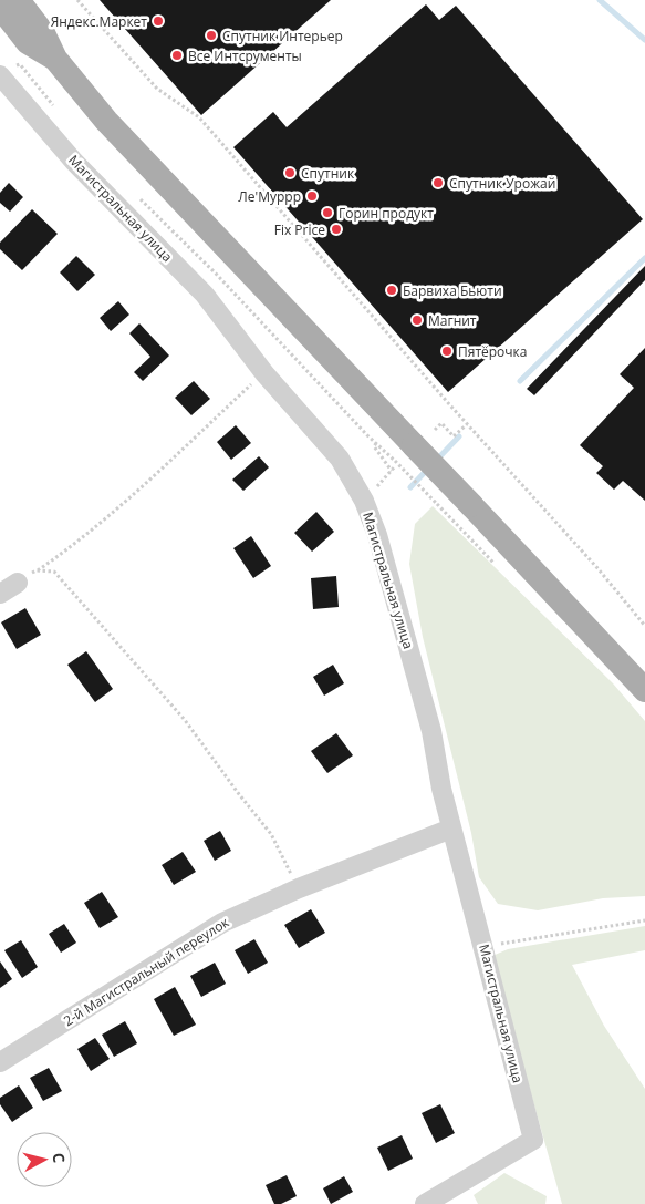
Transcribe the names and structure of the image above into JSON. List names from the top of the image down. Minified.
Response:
{"streets":{"street":["Магистральная улица","2-й Магистральный переулок"]},"crossings":[["Магистральная улица","2-й Магистральный переулок"]],"places":["Яндекс.Маркет","Спутник Интерьер","Все Интсрументы","Спутник","Спутник Урожай","Ле'Муррр","Горин продукт","Fix Price","Барвиха Бьюти","Магнит","Пятёрочка"],"north":"right"}
